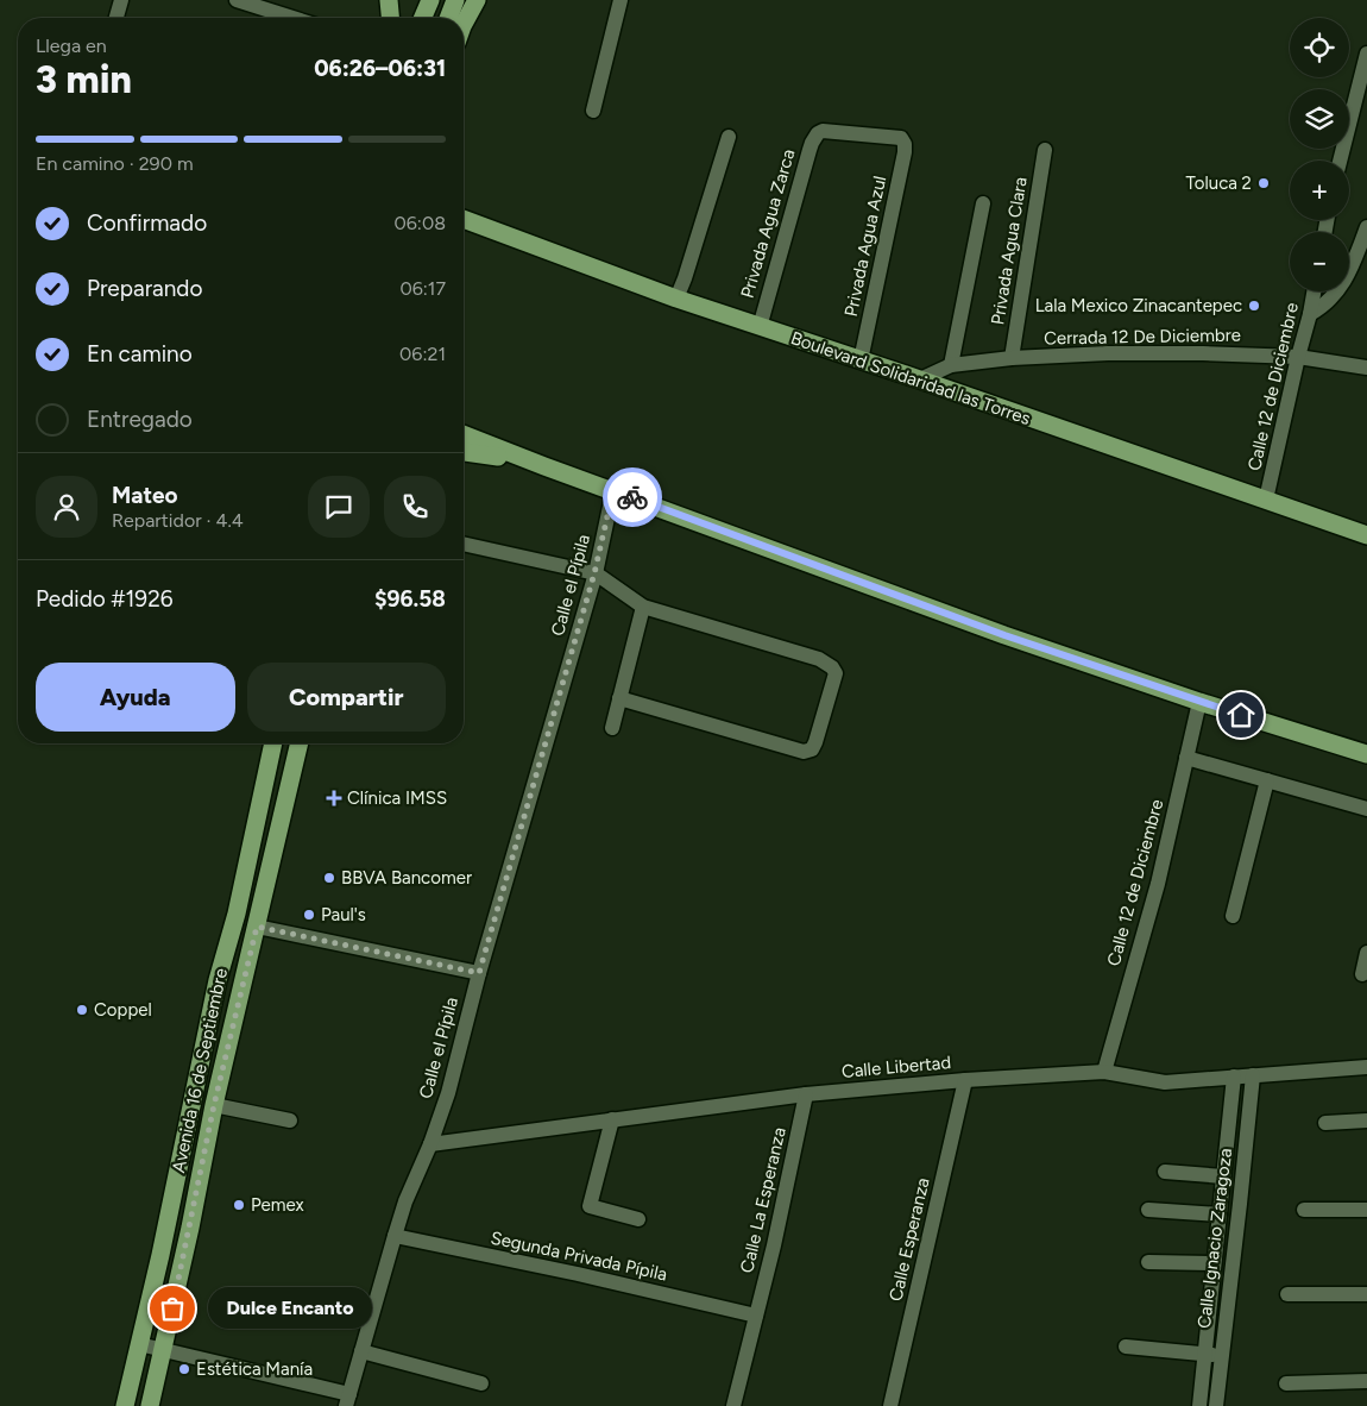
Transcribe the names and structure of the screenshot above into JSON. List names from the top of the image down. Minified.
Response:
{"streets":{"main road":["Boulevard Solidaridad las Torres","Avenida 16 de Septiembre"],"street":["Privada Agua Zarca","Privada Agua Azul","Privada Agua Clara","Cerrada 12 De Diciembre","Calle 12 de Diciembre","Calle el Pípila","Calle Libertad","Calle La Esperanza","Calle Ignacio Zaragoza","Calle Esperanza","Segunda Privada Pípila"]},"crossings":[["Privada Agua Zarca","Privada Agua Azul"],["Privada Agua Zarca","Boulevard Solidaridad las Torres"],["Privada Agua Azul","Boulevard Solidaridad las Torres"],["Privada Agua Clara","Cerrada 12 De Diciembre"],["Cerrada 12 De Diciembre","Boulevard Solidaridad las Torres"],["Cerrada 12 De Diciembre","Calle 12 de Diciembre"],["Boulevard Solidaridad las Torres","Calle 12 de Diciembre"],["Calle 12 de Diciembre","Calle Libertad"],["Calle el Pípila","Calle Libertad"],["Calle el Pípila","Segunda Privada Pípila"],["Calle Libertad","Calle La Esperanza"],["Calle Libertad","Calle Ignacio Zaragoza"],["Calle Libertad","Calle Esperanza"],["Calle La Esperanza","Segunda Privada Pípila"]],"places":{"other":["Toluca 2","Lala Mexico Zinacantepec","BBVA Bancomer","Paul's","Coppel","Pemex","Dulce Encanto","Estética Manía"],"health":["Clínica IMSS"]},"page":{"map_buttons":["+","−"],"heading":["3 min","Llega en","06:26–06:31"],"panel":["Mateo","Repartidor · 4.4","Pedido #1926","$96.58"],"bar":"En camino · 290 m","list":[["Confirmado","06:08"],["Preparando","06:17"],["En camino","06:21"],"Entregado"],"buttons":["Ayuda","Compartir"],"bubble":"Dulce Encanto"}}
